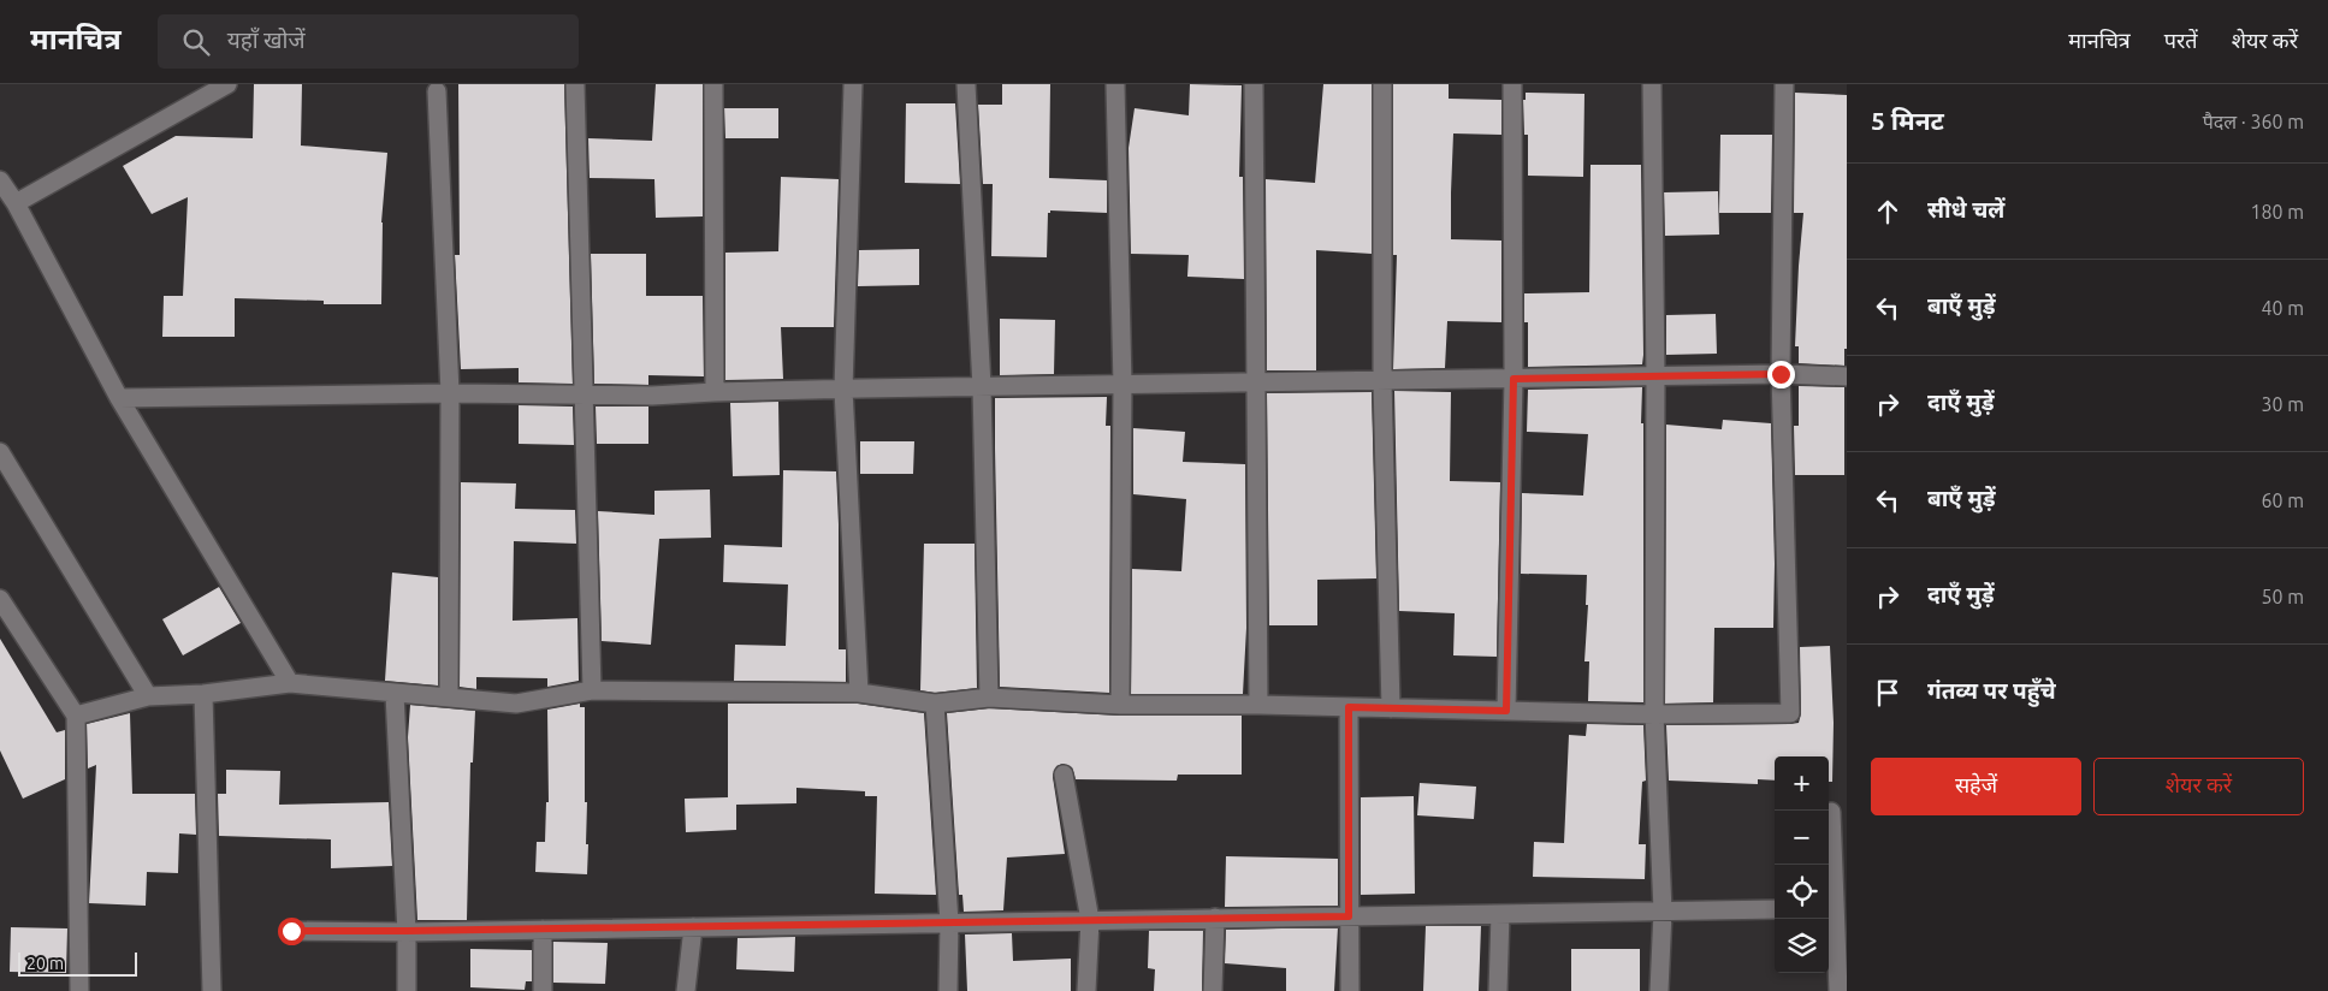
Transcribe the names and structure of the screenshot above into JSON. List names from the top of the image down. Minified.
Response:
{"scale_bar":"20 m","page":{"header":"मानचित्र","search":"यहाँ खोजें","nav":["मानचित्र","परतें","शेयर करें"],"heading":["5 मिनट","पैदल · 360 m"],"list":[["सीधे चलें","180 m"],["बाएँ मुड़ें","40 m"],["दाएँ मुड़ें","30 m"],["बाएँ मुड़ें","60 m"],["दाएँ मुड़ें","50 m"],"गंतव्य पर पहुँचे"],"buttons":["सहेजें","शेयर करें"],"map_buttons":["+","−"],"scale":"20 m"}}
